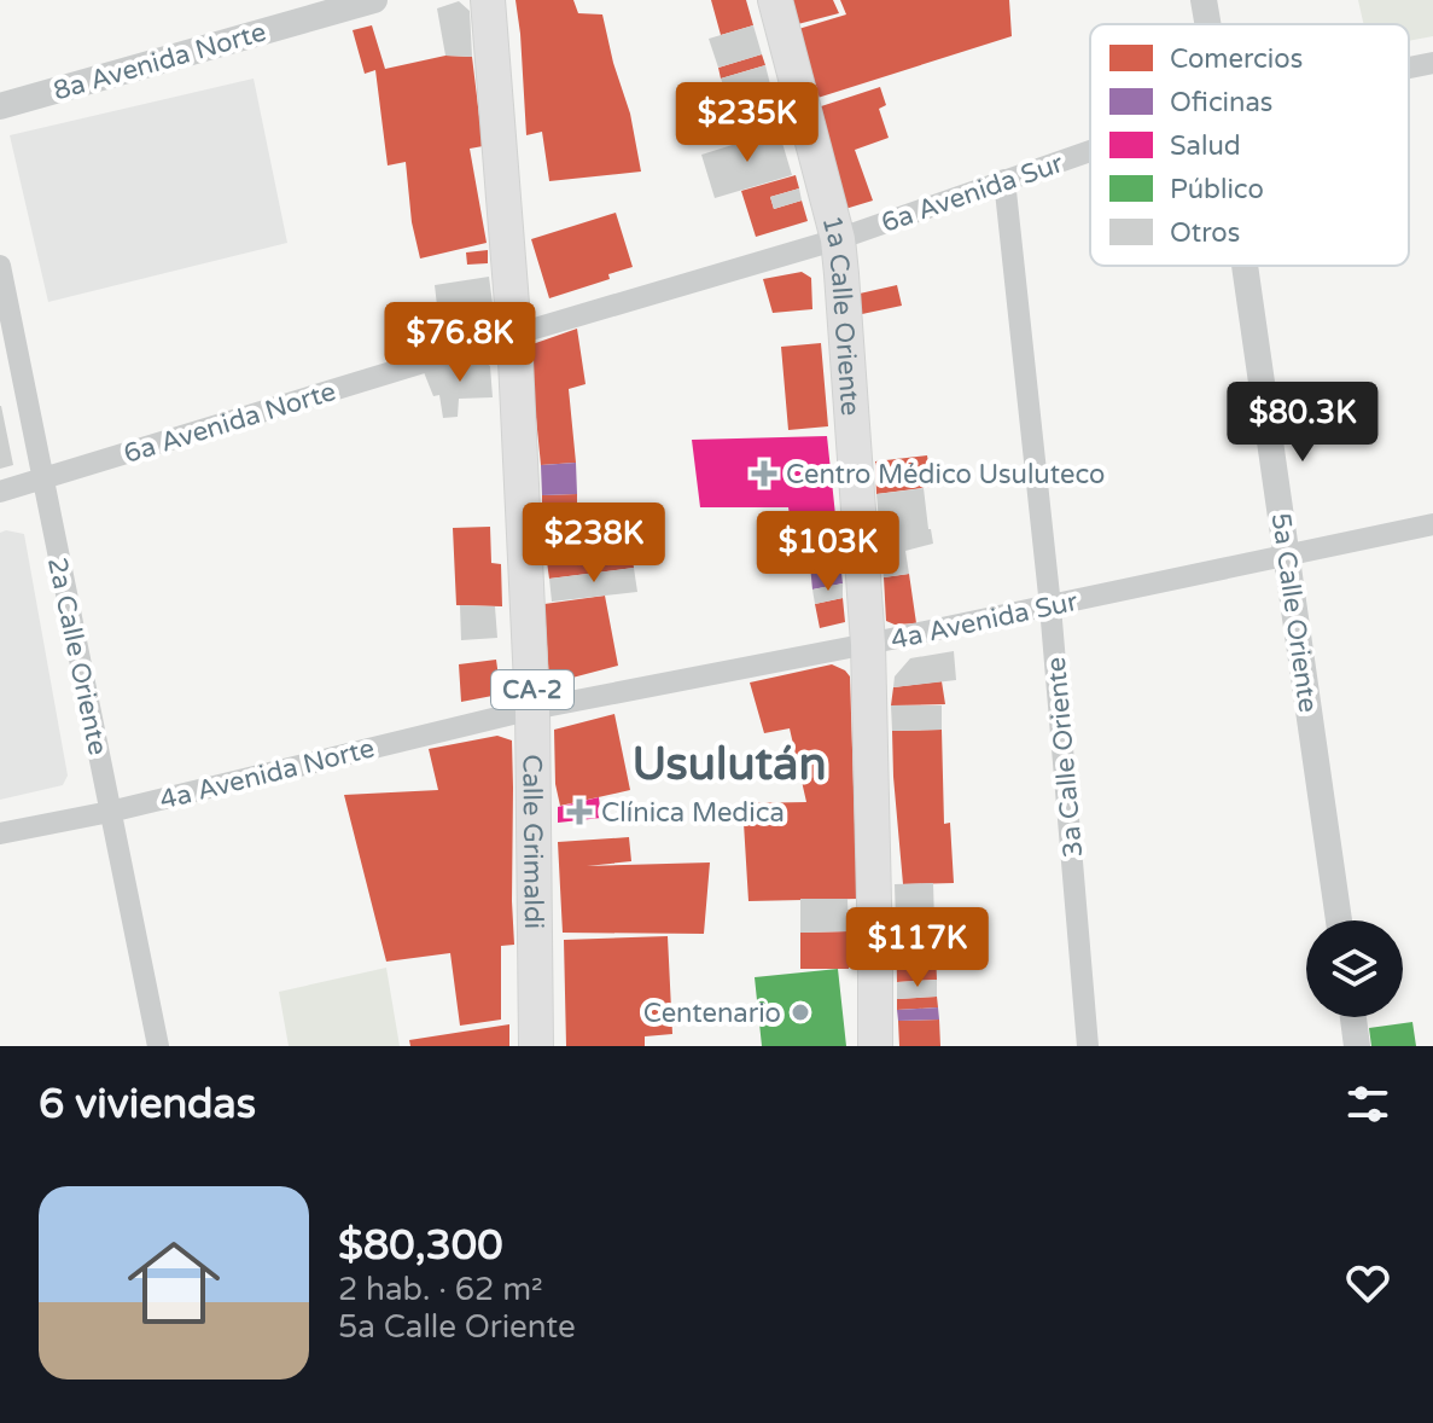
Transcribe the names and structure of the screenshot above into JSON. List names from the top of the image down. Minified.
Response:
{"streets":{"main road":["1a Calle Oriente","CA-2","Calle Grimaldi"],"street":["8a Avenida Norte","6a Avenida Sur","6a Avenida Norte","5a Calle Oriente","4a Avenida Sur","2a Calle Oriente","3a Calle Oriente","4a Avenida Norte"]},"crossings":[["6a Avenida Sur","1a Calle Oriente"],["6a Avenida Sur","6a Avenida Norte"],["6a Avenida Sur","3a Calle Oriente"],["6a Avenida Sur","Calle Grimaldi"],["1a Calle Oriente","4a Avenida Sur"],["6a Avenida Norte","2a Calle Oriente"],["6a Avenida Norte","Calle Grimaldi"],["5a Calle Oriente","4a Avenida Sur"],["4a Avenida Sur","3a Calle Oriente"],["4a Avenida Sur","4a Avenida Norte"],["4a Avenida Sur","Calle Grimaldi"],["2a Calle Oriente","4a Avenida Norte"],["4a Avenida Norte","Calle Grimaldi"]],"districts":["Usulután"],"places":{"health":["Centro Médico Usuluteco","Clínica Medica"],"other":["Centenario"]},"legend":["Comercios","Oficinas","Salud","Público","Otros"],"page":{"price":["$235K","$76.8K","$80.3K","$238K","$103K","$117K"],"heading":"6 viviendas","list":[{"name":"$80,300","note":"2 hab. · 62 m² · 5a Calle Oriente"}]}}
